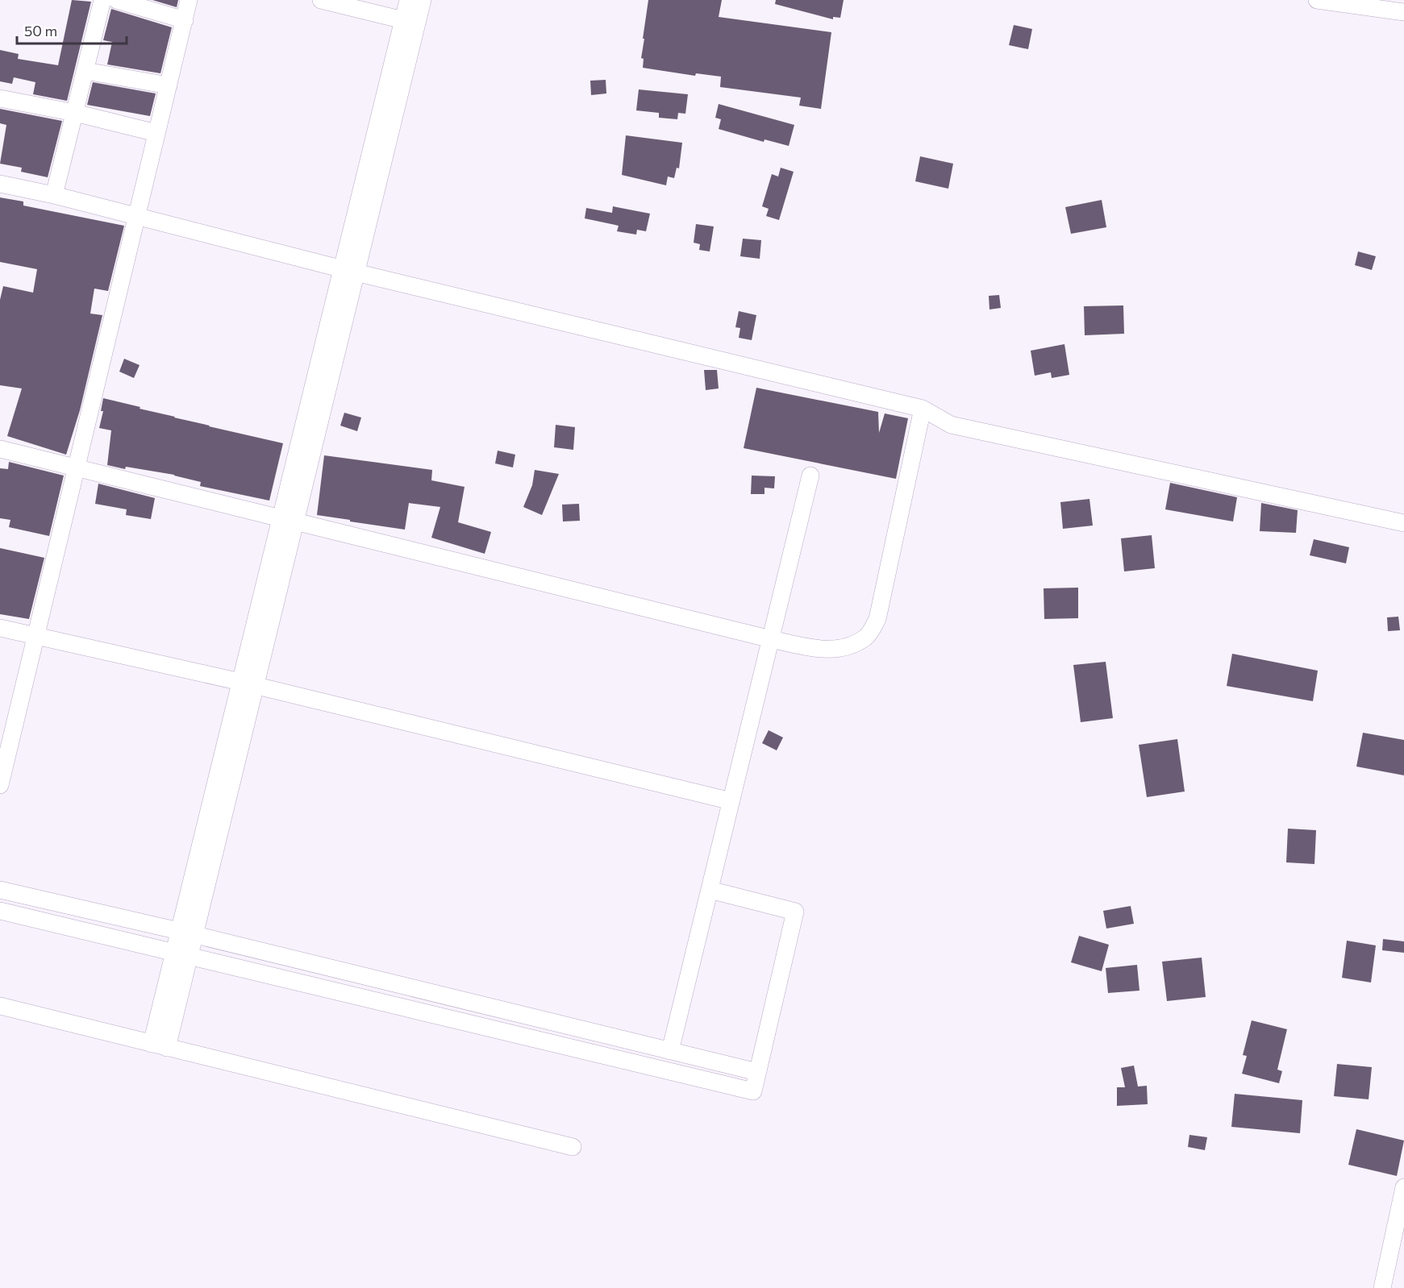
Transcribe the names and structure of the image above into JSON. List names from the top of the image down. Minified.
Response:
{"scale_bar":"50 m"}
